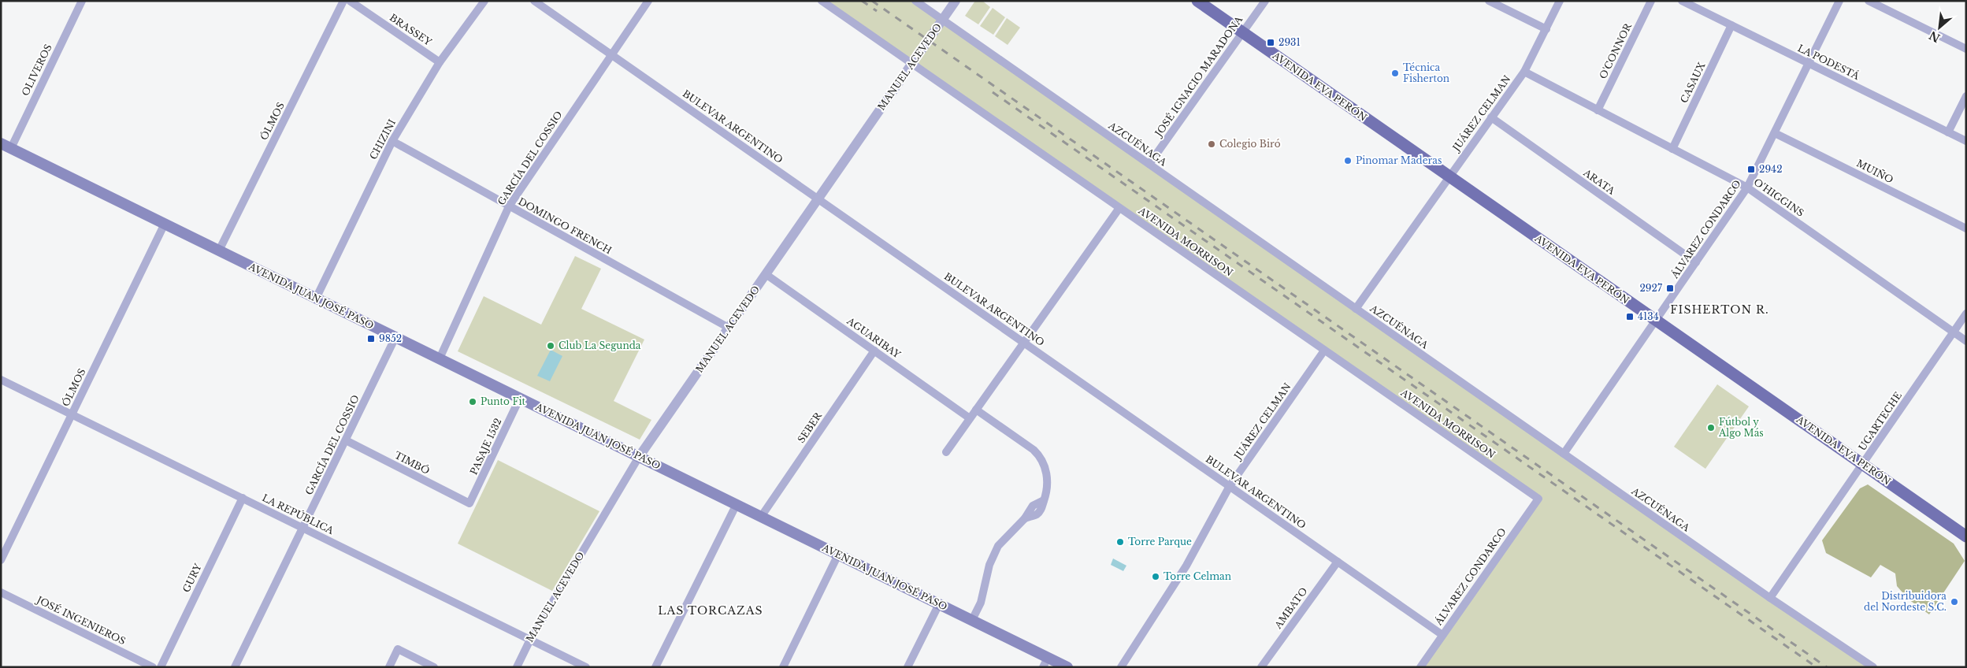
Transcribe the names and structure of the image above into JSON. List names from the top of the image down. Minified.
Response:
{"streets":{"main road":["AVENIDA EVA PERÓN","AVENIDA JUAN JOSÉ PASO"],"street":["BRASSEY","O'CONNOR","LA PODESTÁ","MANUEL ACEVEDO","OLIVEROS","JOSÉ IGNACIO MARADONA","CASAUX","JUÁREZ CELMAN","ÓLMOS","BULEVAR ARGENTINO","CHIZINI","AZCUÉNAGA","GARCÍA DEL COSSIO","MUIÑO","ARATA","O'HIGGINS","DOMINGO FRENCH","ÁLVAREZ CONDARCO","AVENIDA MORRISON","AGUARIBAY","UGARTECHE","SEBER","PASAJE 1532","TIMBÓ","LA REPÚBLICA","GURY","AMBATO","JOSÉ INGENIEROS"]},"crossings":[["BRASSEY","CHIZINI"],["O'CONNOR","O'HIGGINS"],["LA PODESTÁ","CASAUX"],["LA PODESTÁ","ÁLVAREZ CONDARCO"],["MANUEL ACEVEDO","BULEVAR ARGENTINO"],["MANUEL ACEVEDO","AZCUÉNAGA"],["MANUEL ACEVEDO","DOMINGO FRENCH"],["MANUEL ACEVEDO","AVENIDA MORRISON"],["MANUEL ACEVEDO","AVENIDA JUAN JOSÉ PASO"],["MANUEL ACEVEDO","AGUARIBAY"],["MANUEL ACEVEDO","LA REPÚBLICA"],["OLIVEROS","AVENIDA JUAN JOSÉ PASO"],["JOSÉ IGNACIO MARADONA","AVENIDA EVA PERÓN"],["JOSÉ IGNACIO MARADONA","AZCUÉNAGA"],["CASAUX","O'HIGGINS"],["AVENIDA EVA PERÓN","JUÁREZ CELMAN"],["AVENIDA EVA PERÓN","ÁLVAREZ CONDARCO"],["AVENIDA EVA PERÓN","UGARTECHE"],["JUÁREZ CELMAN","BULEVAR ARGENTINO"],["JUÁREZ CELMAN","AZCUÉNAGA"],["JUÁREZ CELMAN","ARATA"],["JUÁREZ CELMAN","O'HIGGINS"],["JUÁREZ CELMAN","AVENIDA MORRISON"],["ÓLMOS","AVENIDA JUAN JOSÉ PASO"],["ÓLMOS","LA REPÚBLICA"],["BULEVAR ARGENTINO","GARCÍA DEL COSSIO"],["BULEVAR ARGENTINO","ÁLVAREZ CONDARCO"],["BULEVAR ARGENTINO","AMBATO"],["CHIZINI","DOMINGO FRENCH"],["CHIZINI","AVENIDA JUAN JOSÉ PASO"],["AZCUÉNAGA","ÁLVAREZ CONDARCO"],["AZCUÉNAGA","UGARTECHE"],["GARCÍA DEL COSSIO","DOMINGO FRENCH"],["GARCÍA DEL COSSIO","AVENIDA JUAN JOSÉ PASO"],["GARCÍA DEL COSSIO","TIMBÓ"],["GARCÍA DEL COSSIO","LA REPÚBLICA"],["MUIÑO","ÁLVAREZ CONDARCO"],["ARATA","ÁLVAREZ CONDARCO"],["O'HIGGINS","ÁLVAREZ CONDARCO"],["O'HIGGINS","UGARTECHE"],["ÁLVAREZ CONDARCO","AVENIDA MORRISON"],["AVENIDA JUAN JOSÉ PASO","SEBER"],["AVENIDA JUAN JOSÉ PASO","PASAJE 1532"],["AGUARIBAY","SEBER"],["PASAJE 1532","TIMBÓ"],["LA REPÚBLICA","GURY"]],"districts":["FISHERTON R.","LAS TORCAZAS"],"places":{"transit":["2931","2942","2927","4134","9852"],"other":["Técnica Fisherton","Colegio Biró","Pinomar Maderas","Club La Segunda","Punto Fit","Fútbol y Algo Más","Torre Parque","Torre Celman","Distribuidora del Nordeste S.C."]},"north":"bottom left"}
